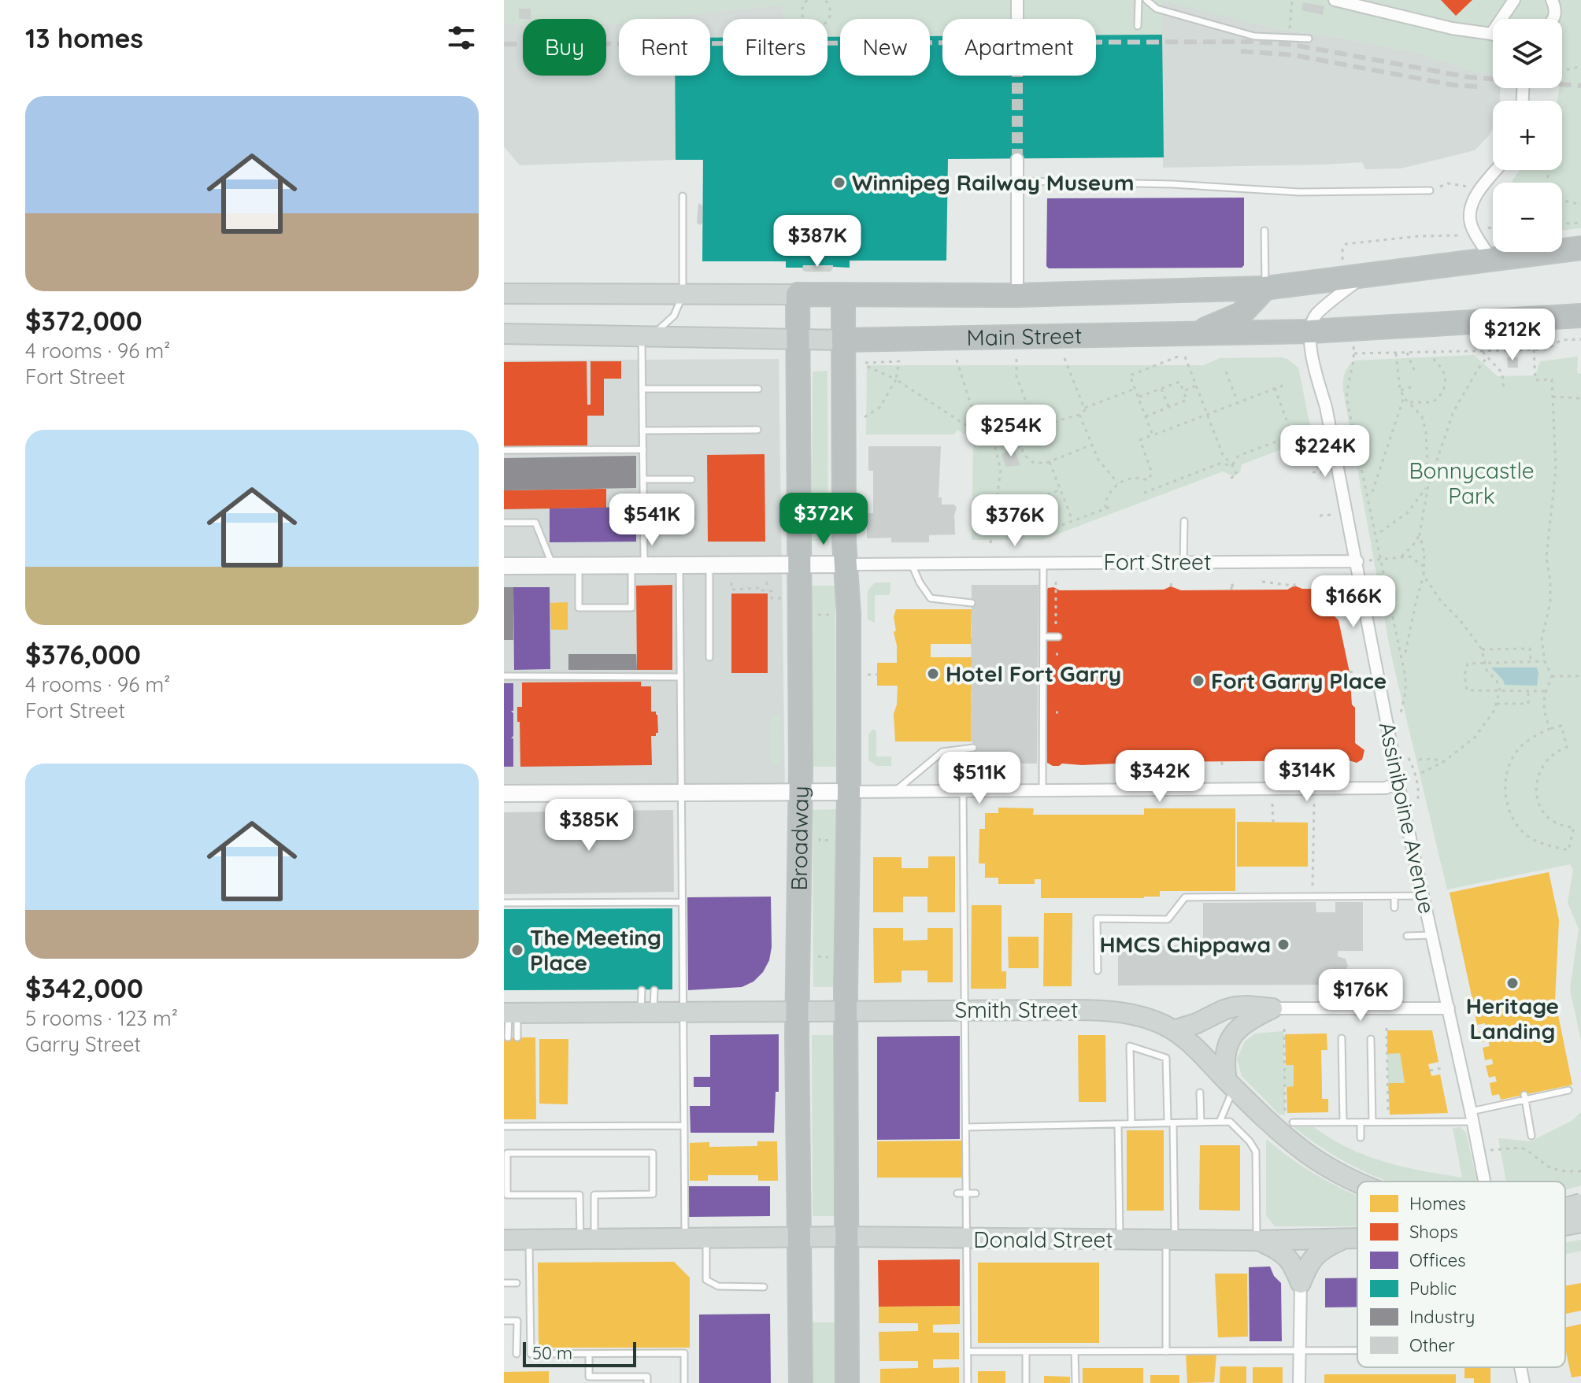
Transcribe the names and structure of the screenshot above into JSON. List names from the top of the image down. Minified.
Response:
{"streets":{"highway":["Main Street","Broadway"],"main road":["Smith Street","Donald Street"],"street":["Fort Street","Assiniboine Avenue"]},"crossings":[["Main Street","Assiniboine Avenue"],["Main Street","Broadway"],["Fort Street","Assiniboine Avenue"],["Fort Street","Broadway"],["Broadway","Smith Street"],["Broadway","Donald Street"]],"parks":["Bonnycastle Park"],"places":["Winnipeg Railway Museum","Hotel Fort Garry","Fort Garry Place","HMCS Chippawa","The Meeting Place","Heritage Landing"],"legend":["Homes","Shops","Offices","Public","Industry","Other"],"scale_bar":"50 m","page":{"heading":"13 homes","map_buttons":["+","−"],"chip":["Buy","Rent","Filters","New","Apartment"],"list":[{"name":"$372,000","note":"4 rooms · 96 m² · Fort Street"},{"name":"$376,000","note":"4 rooms · 96 m² · Fort Street"},{"name":"$342,000","note":"5 rooms · 123 m² · Garry Street"}],"price":["$387K","$212K","$254K","$224K","$372K","$541K","$376K","$166K","$314K","$342K","$511K","$385K","$176K"],"scale":"50 m"}}
